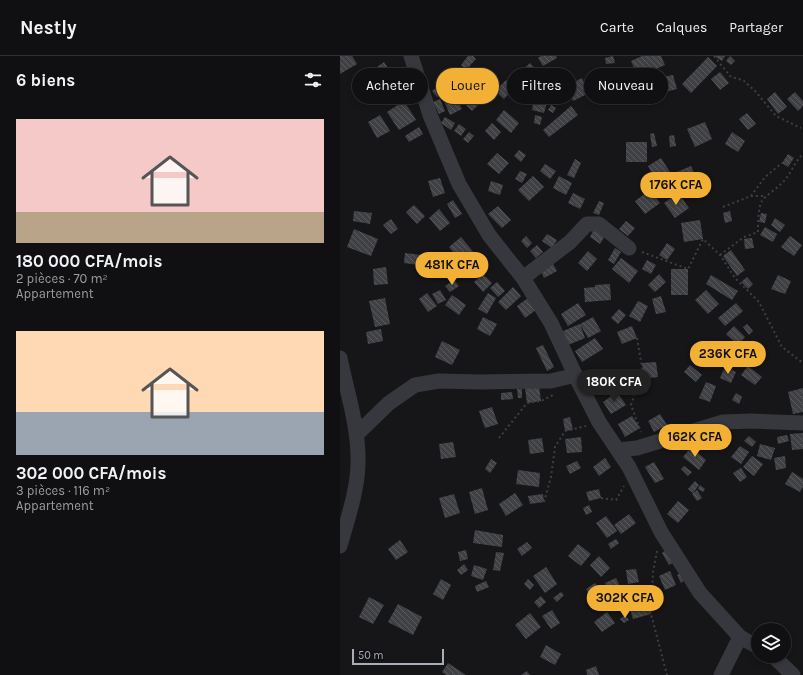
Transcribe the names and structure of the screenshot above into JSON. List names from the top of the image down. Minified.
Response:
{"scale_bar":"50 m","page":{"header":"Nestly","nav":["Carte","Calques","Partager"],"heading":"6 biens","chip":["Acheter","Louer","Filtres","Nouveau"],"list":[{"name":"180 000 CFA/mois","note":"2 pièces · 70 m² · Appartement"},{"name":"302 000 CFA/mois","note":"3 pièces · 116 m² · Appartement"}],"price":["176K CFA","481K CFA","236K CFA","180K CFA","162K CFA","302K CFA"],"scale":"50 m"}}
